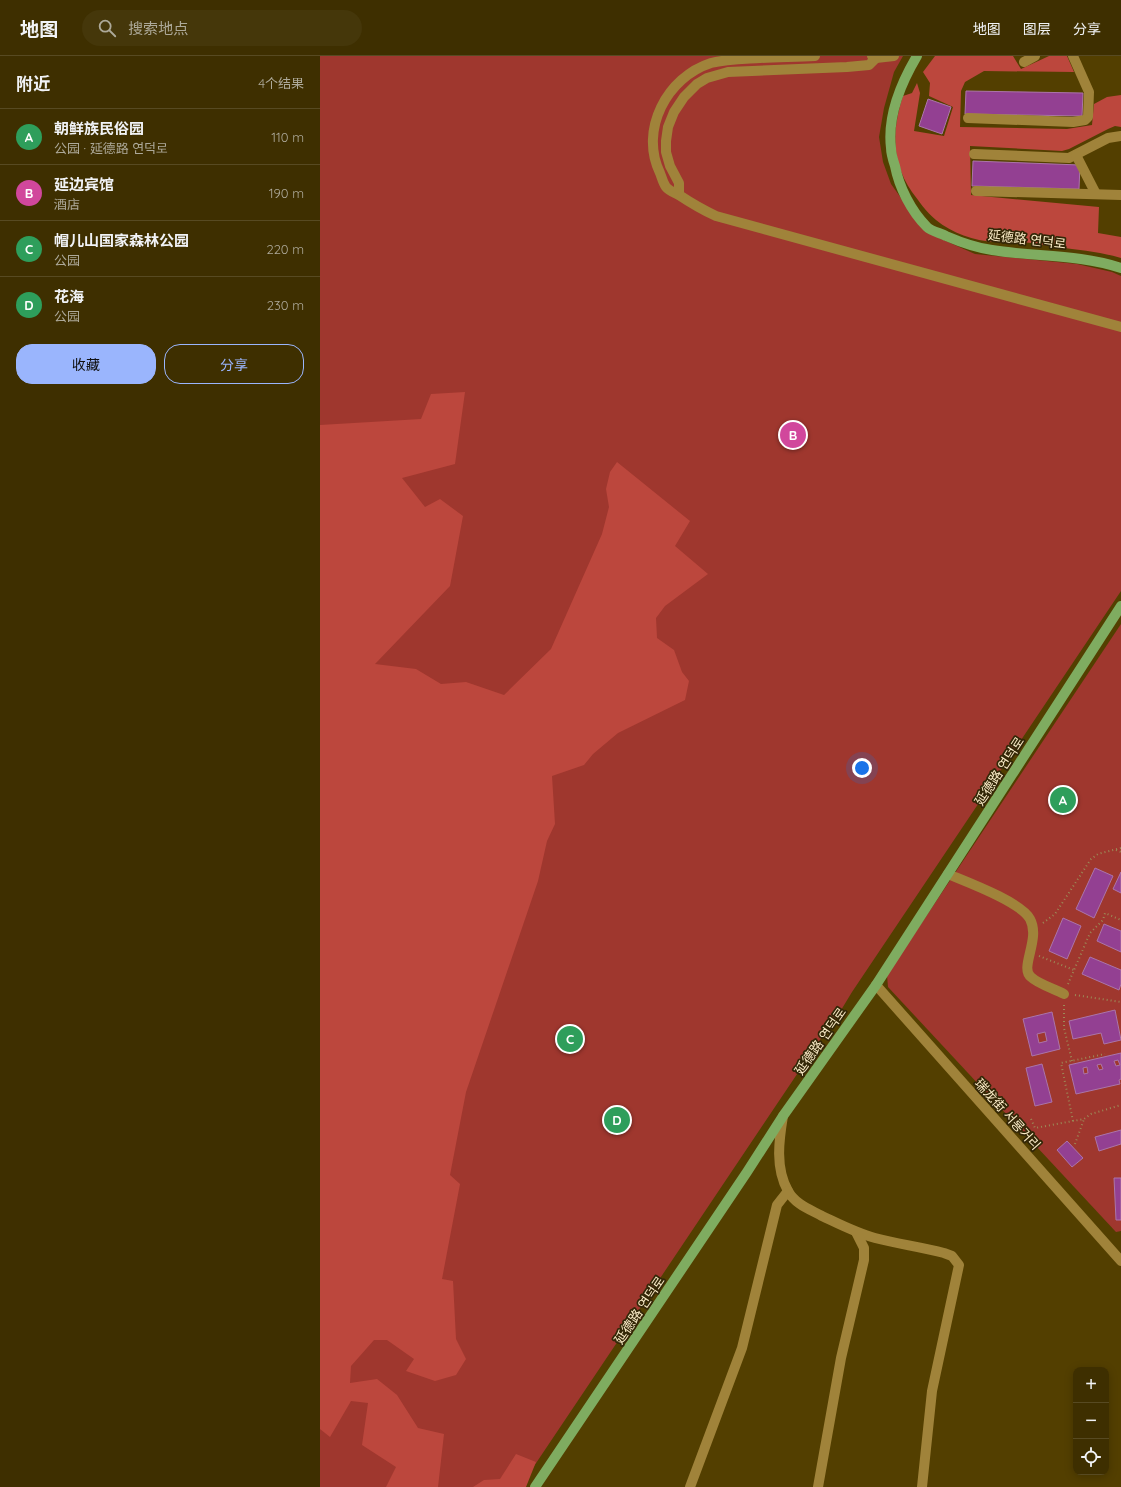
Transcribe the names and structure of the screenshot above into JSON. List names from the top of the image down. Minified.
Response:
{"streets":{"main road":["延德路 연덕로"],"street":["瑞龙街 서룡거리"]},"crossings":[["延德路 연덕로","瑞龙街 서룡거리"]],"page":{"header":"地图","search":"搜索地点","nav":["地图","图层","分享"],"heading":["附近","4个结果"],"list":[{"mark":"A","name":"朝鲜族民俗园","note":"公园 · 延德路 연덕로","value":"110 m"},{"mark":"B","name":"延边宾馆","note":"酒店","value":"190 m"},{"mark":"C","name":"帽儿山国家森林公园","note":"公园","value":"220 m"},{"mark":"D","name":"花海","note":"公园","value":"230 m"}],"buttons":["收藏","分享"],"pins":["B","A","C","D"],"map_buttons":["+","−"]}}
